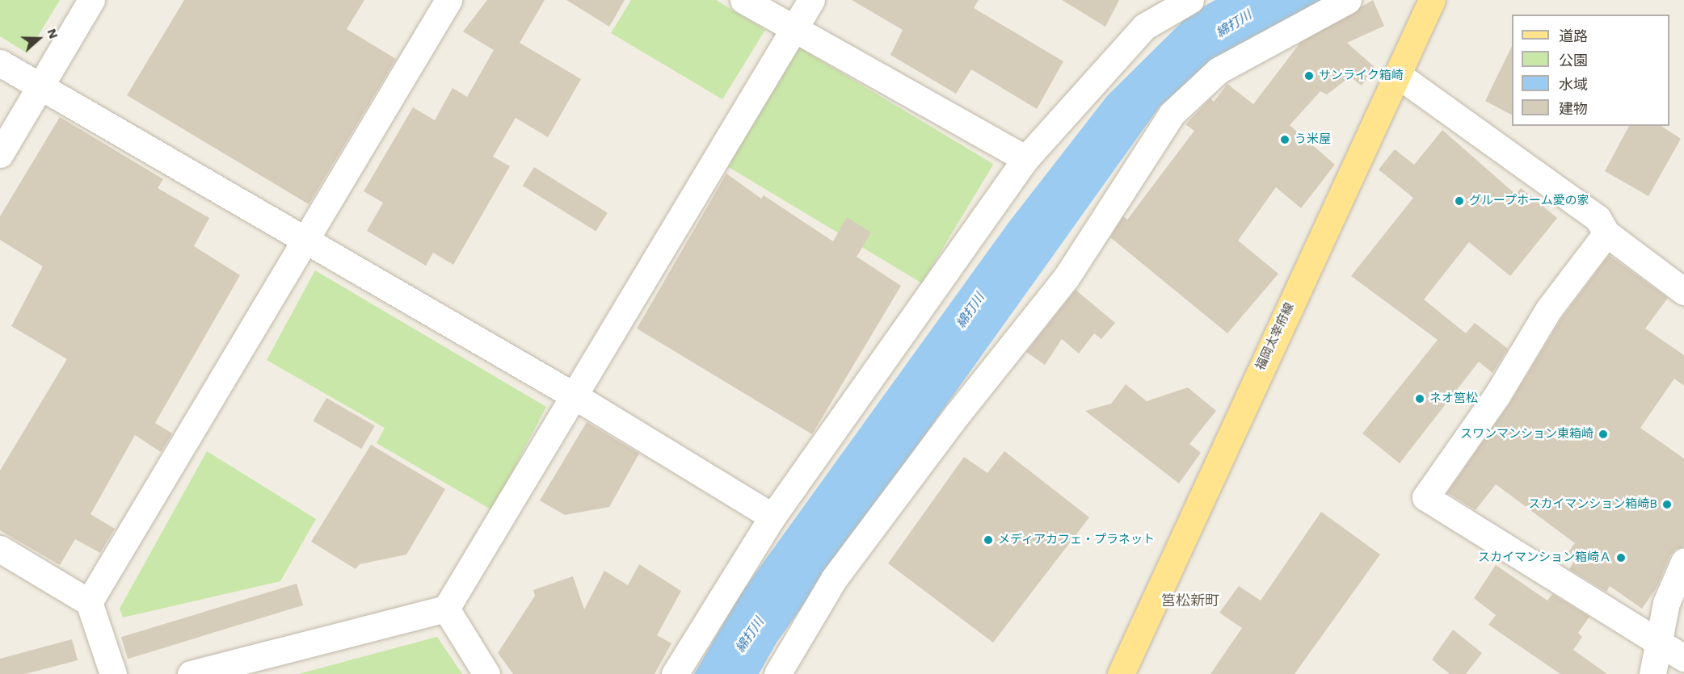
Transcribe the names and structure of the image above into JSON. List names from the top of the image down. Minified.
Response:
{"streets":{"main road":["福岡太宰府線"]},"districts":["筥松新町"],"water":["綿打川"],"places":["サンライク箱崎","う米屋","グループホーム愛の家","ネオ筥松","スワンマンション東箱崎","スカイマンション箱崎B","メディアカフェ・プラネット","スカイマンション箱崎Ａ"],"legend":["道路","公園","水域","建物"],"north":"right"}
